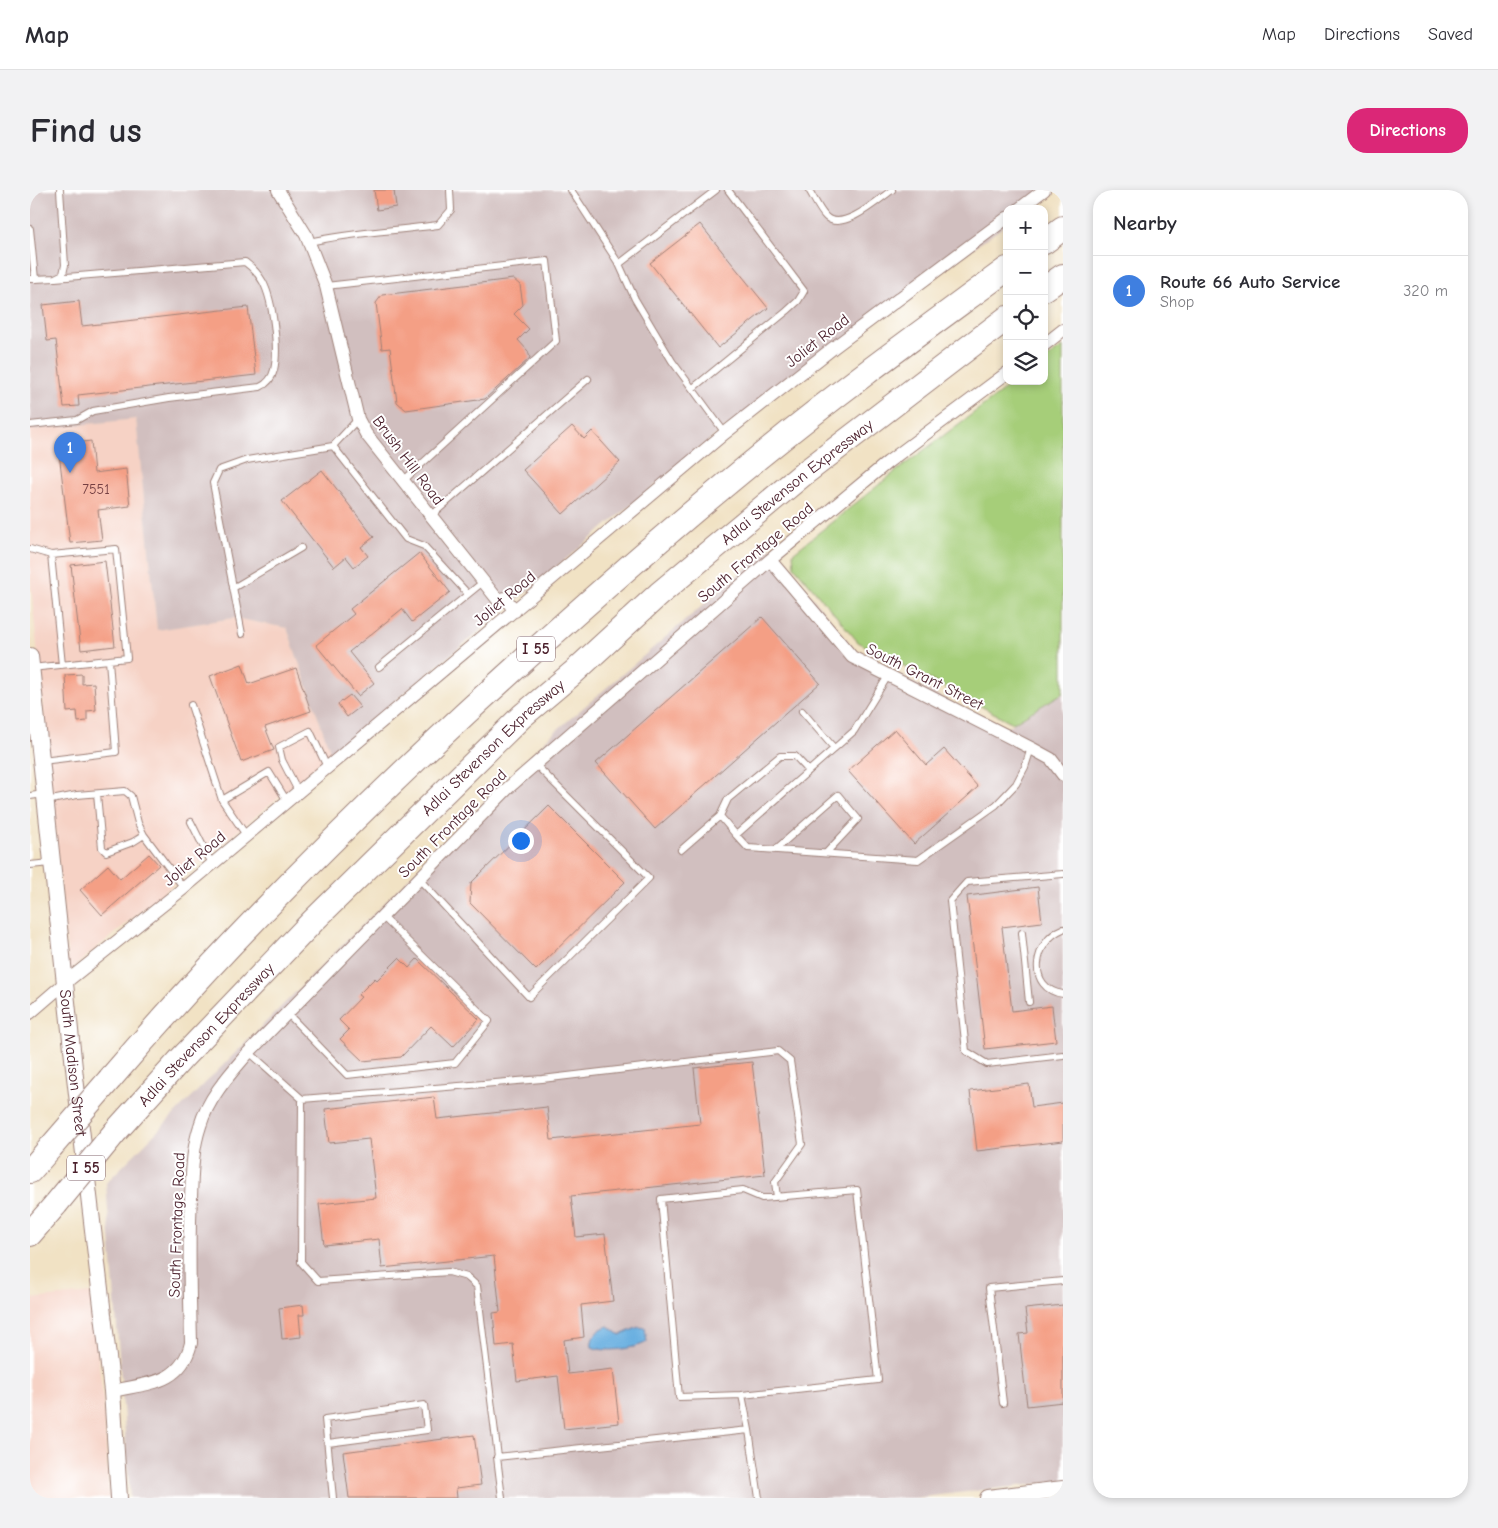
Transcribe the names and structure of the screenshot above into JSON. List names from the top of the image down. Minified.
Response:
{"streets":{"highway":["Adlai Stevenson Expressway","I 55"],"street":["Joliet Road","Brush Hill Road","South Frontage Road","South Grant Street","South Madison Street"]},"crossings":[["Joliet Road","Brush Hill Road"],["Joliet Road","South Madison Street"],["South Frontage Road","South Grant Street"],["South Frontage Road","South Madison Street"]],"house_numbers":["7551"],"page":{"header":"Map","nav":["Map","Directions","Saved"],"buttons":"Directions","title":"Find us","heading":"Nearby","map_buttons":["+","−"],"list":[{"mark":"1","name":"Route 66 Auto Service","note":"Shop","value":"320 m"}],"pins":"1"}}
